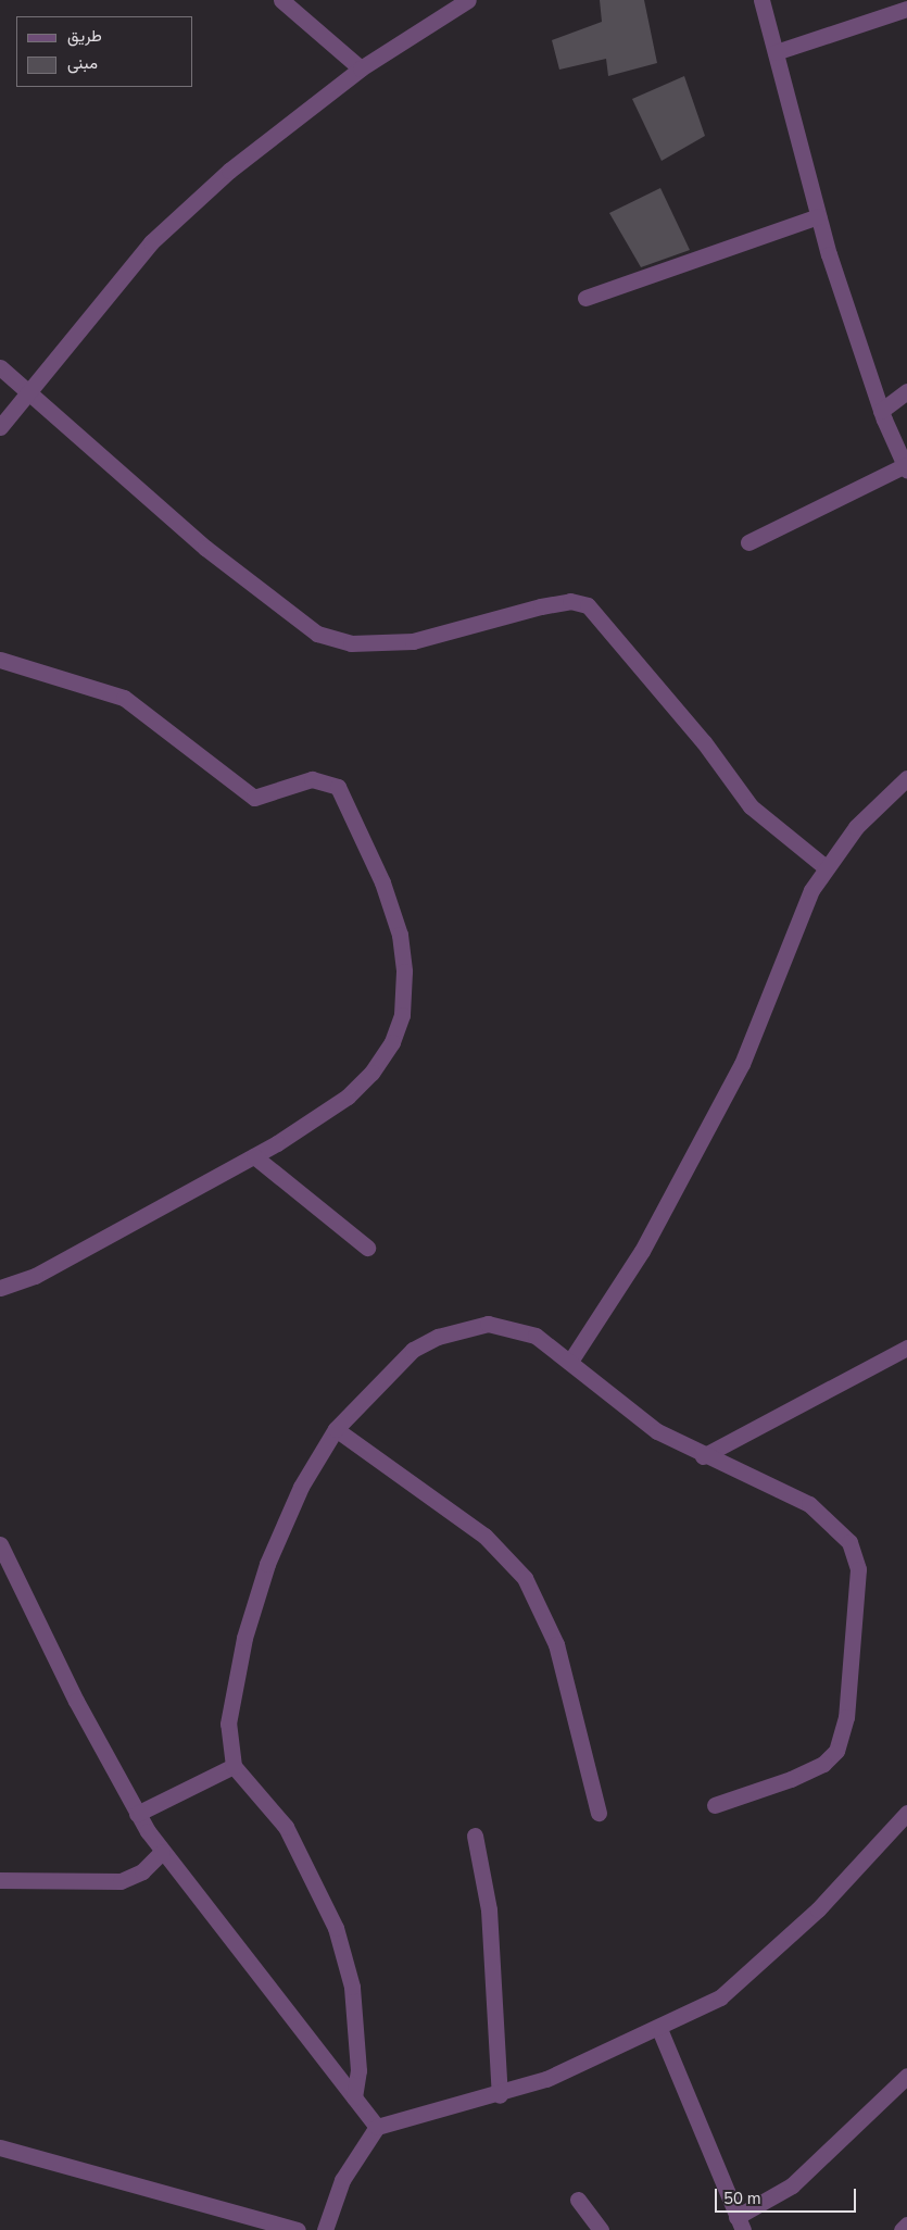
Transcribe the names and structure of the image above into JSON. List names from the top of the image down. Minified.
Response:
{"legend":["طريق","مبنى"],"scale_bar":"50 m"}
